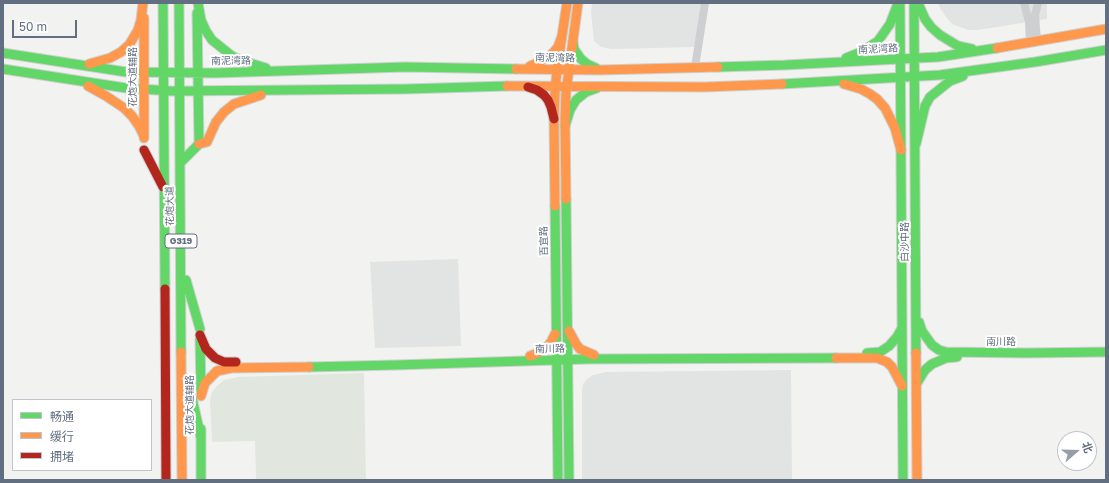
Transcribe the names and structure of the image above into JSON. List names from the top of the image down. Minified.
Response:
{"streets":{"main road":["南泥湾路","花炮大道辅路","花炮大道","G319","百宜路","白沙中路","南川路"]},"crossings":[["南泥湾路","花炮大道辅路"],["南泥湾路","花炮大道"],["南泥湾路","百宜路"],["南泥湾路","白沙中路"],["花炮大道辅路","花炮大道"],["花炮大道辅路","南川路"],["百宜路","南川路"],["白沙中路","南川路"]],"legend":["畅通","缓行","拥堵"],"scale_bar":"50 m","north":"right"}
